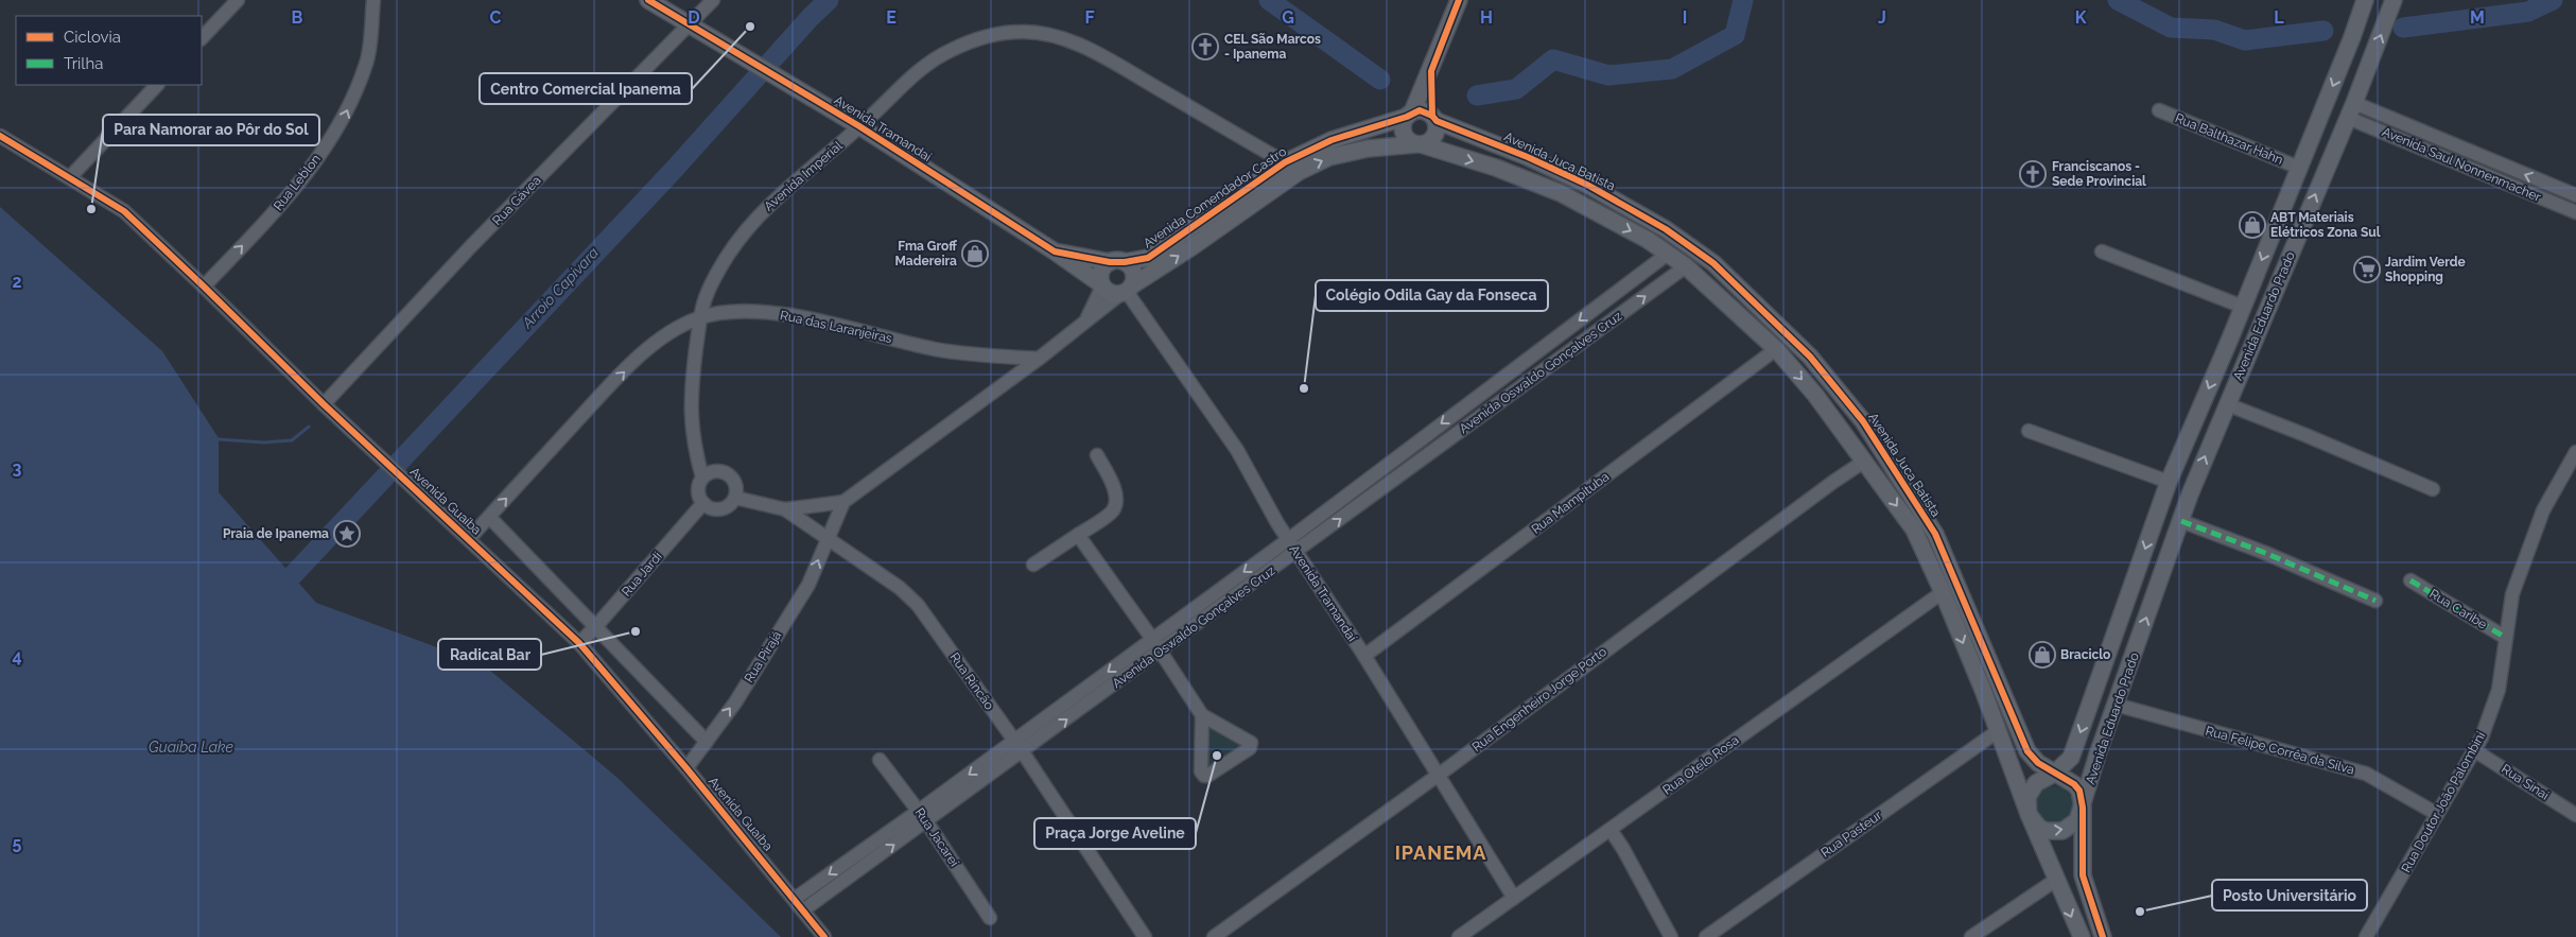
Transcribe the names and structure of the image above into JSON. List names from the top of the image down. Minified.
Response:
{"streets":{"main road":["Avenida Tramandaí","Avenida Juca Batista","Avenida Comendador Castro","Avenida Eduardo Prado"],"street":["Rua Balthazar Hahn","Avenida Saul Nonnenmacher","Avenida Imperial","Rua Leblon","Rua Gávea","Rua das Laranjeiras","Avenida Oswaldo Gonçalves Cruz","Avenida Guaíba","Rua Mampituba","Rua Jardi","Rua Caribe","Rua Pirajá","Rua Rincão","Rua Engenheiro Jorge Porto","Rua Felipe Corrêa da Silva","Rua Otelo Rosa","Rua Sinai","Rua Doutor João Palombini","Rua Pasteur","Rua Jacareí"]},"crossings":[["Avenida Tramandaí","Avenida Imperial"],["Avenida Tramandaí","Avenida Comendador Castro"],["Avenida Tramandaí","Rua Gávea"],["Avenida Tramandaí","Avenida Oswaldo Gonçalves Cruz"],["Avenida Tramandaí","Rua Mampituba"],["Avenida Tramandaí","Rua Engenheiro Jorge Porto"],["Avenida Tramandaí","Rua Otelo Rosa"],["Rua Balthazar Hahn","Avenida Eduardo Prado"],["Avenida Juca Batista","Avenida Comendador Castro"],["Avenida Juca Batista","Avenida Eduardo Prado"],["Avenida Saul Nonnenmacher","Avenida Eduardo Prado"],["Avenida Imperial","Avenida Comendador Castro"],["Avenida Imperial","Rua das Laranjeiras"],["Avenida Imperial","Rua Jardi"],["Avenida Imperial","Rua Rincão"],["Rua Leblon","Avenida Guaíba"],["Avenida Comendador Castro","Rua das Laranjeiras"],["Avenida Comendador Castro","Rua Rincão"],["Rua Gávea","Avenida Guaíba"],["Avenida Eduardo Prado","Rua Felipe Corrêa da Silva"],["Rua das Laranjeiras","Avenida Guaíba"],["Avenida Oswaldo Gonçalves Cruz","Avenida Guaíba"],["Avenida Oswaldo Gonçalves Cruz","Rua Rincão"],["Avenida Oswaldo Gonçalves Cruz","Rua Jacareí"],["Avenida Guaíba","Rua Jardi"],["Avenida Guaíba","Rua Pirajá"],["Rua Jardi","Rua Rincão"],["Rua Caribe","Rua Doutor João Palombini"],["Rua Pirajá","Rua Rincão"],["Rua Felipe Corrêa da Silva","Rua Doutor João Palombini"],["Rua Sinai","Rua Doutor João Palombini"]],"one_way":["Rua Leblon","Rua das Laranjeiras","Rua Pirajá"],"districts":["IPANEMA"],"water":["Arroio Capivara","Guaíba Lake"],"places":{"other":["Centro Comercial Ipanema","Para Namorar ao Pôr do Sol","Colégio Odila Gay da Fonseca","Radical Bar","Praça Jorge Aveline","Posto Universitário"],"church":["CEL São Marcos - Ipanema","Franciscanos - Sede Provincial"],"shop":["ABT Materiais Elétricos Zona Sul","Fma Groff Madereira","Braciclo"],"supermarket":["Jardim Verde Shopping"],"place":["Praia de Ipanema"]},"legend":["Ciclovia","Trilha"],"grid":{"columns":["B","C","D","E","F","G","H","I","J","K","L","M"],"rows":["2","3","4","5"]}}
